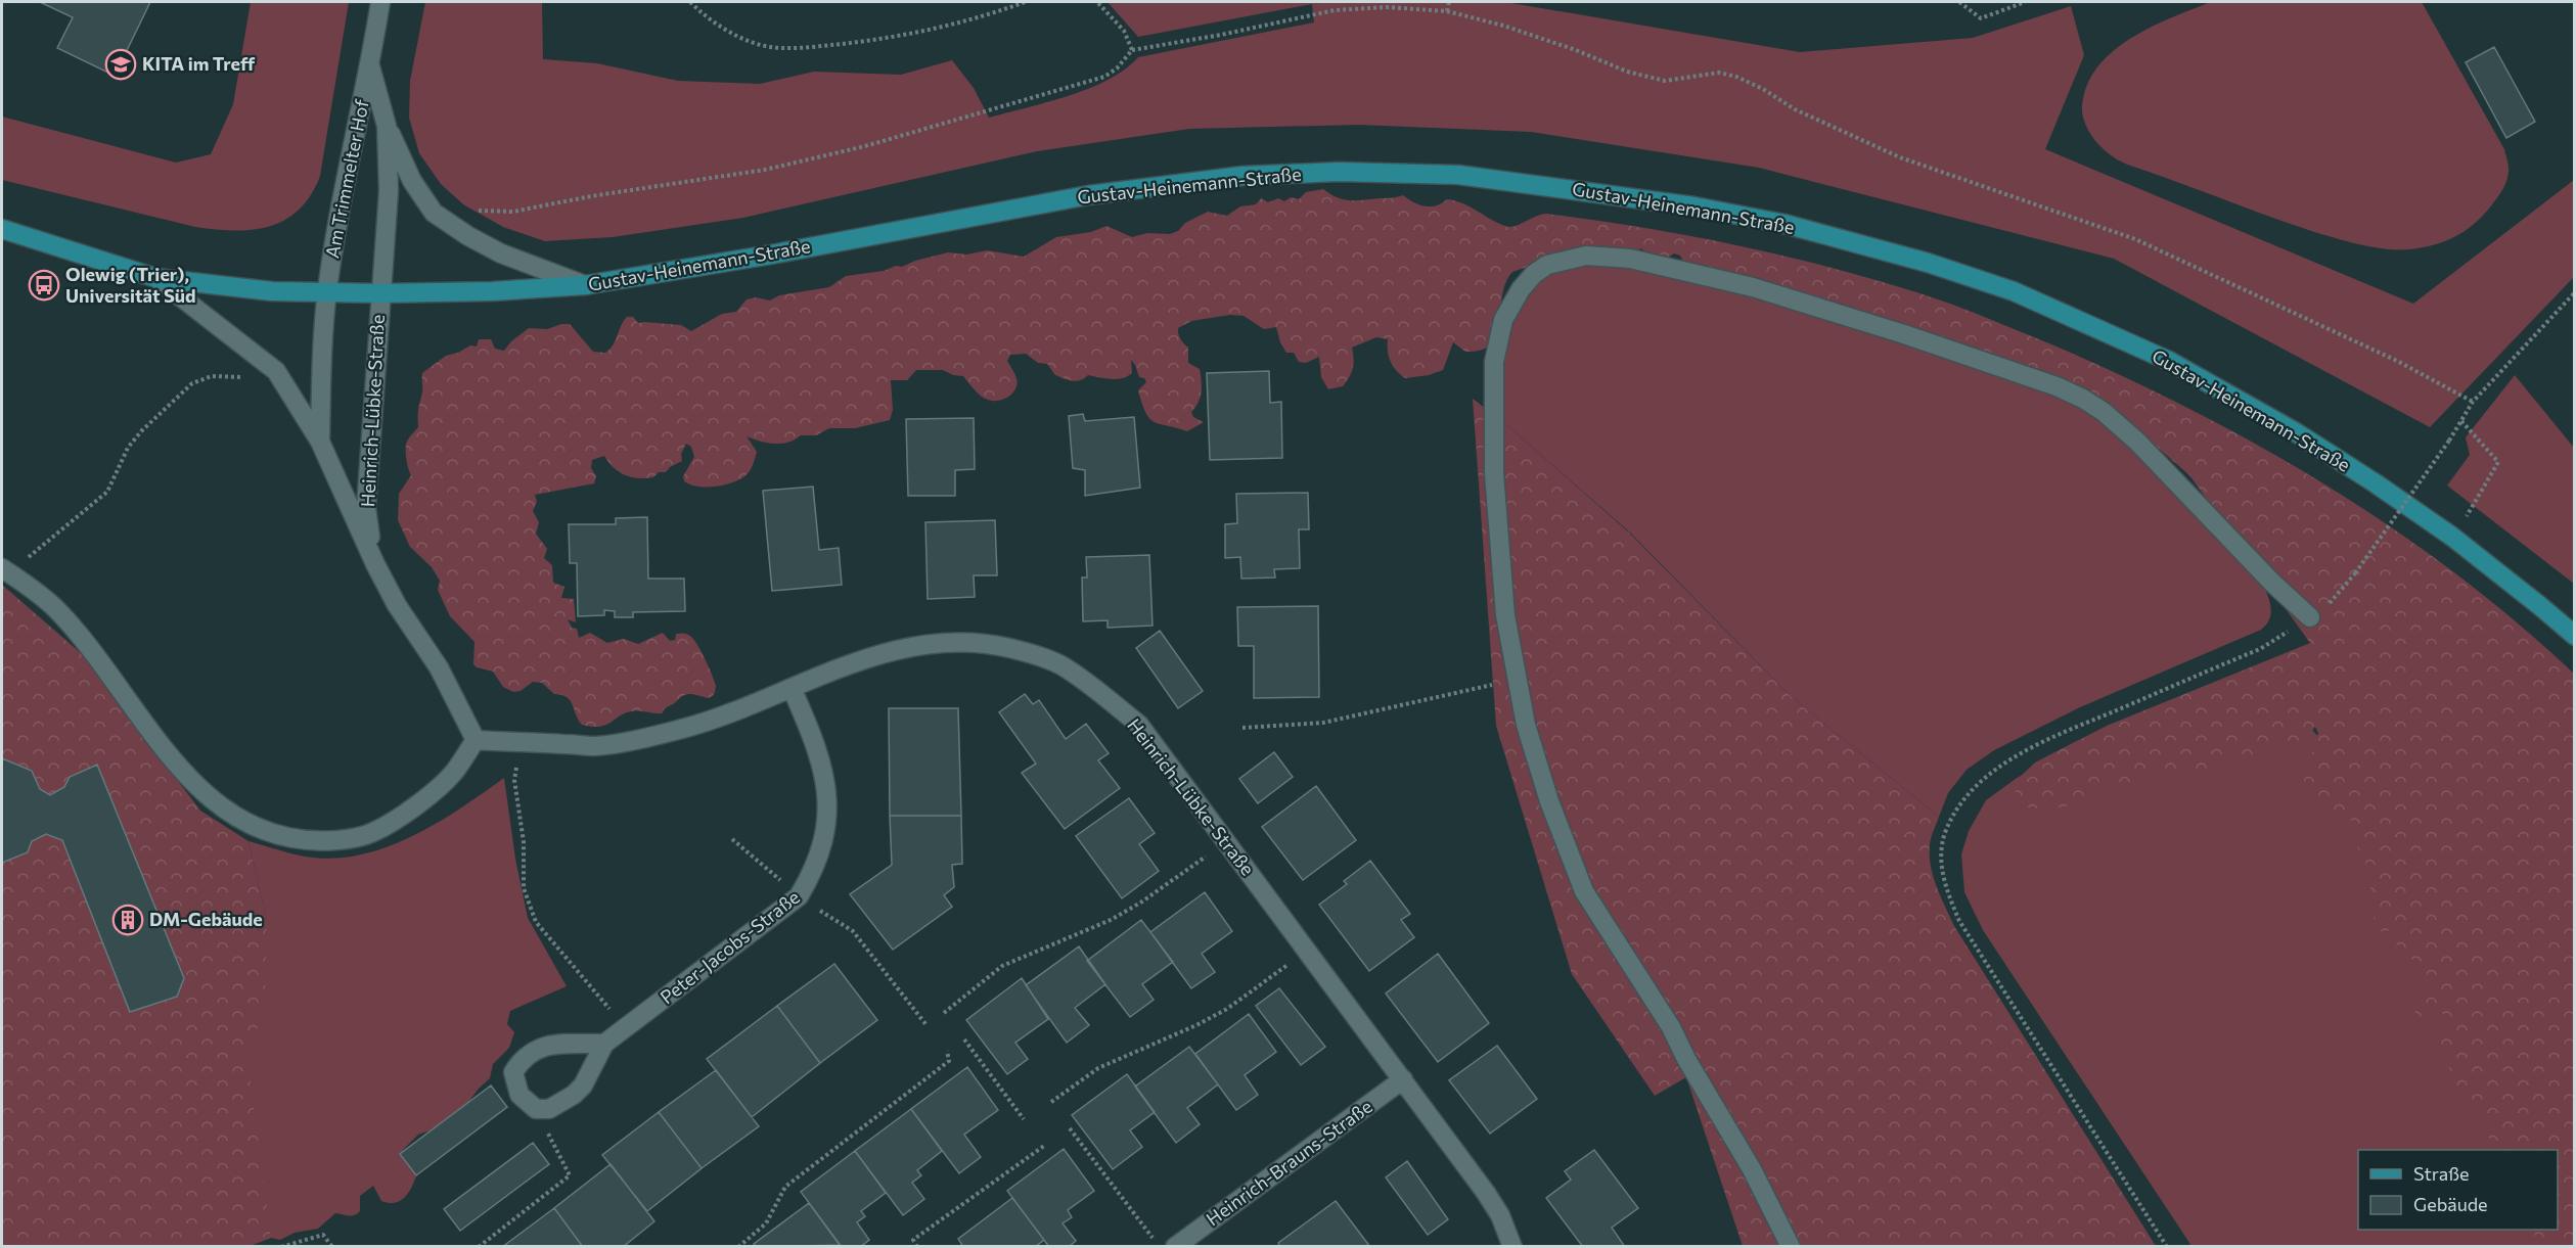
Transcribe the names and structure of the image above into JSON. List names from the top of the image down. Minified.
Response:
{"streets":{"main road":["Gustav-Heinemann-Straße"],"street":["Am Trimmelter Hof","Heinrich-Lübke-Straße","Peter-Jacobs-Straße","Heinrich-Brauns-Straße"]},"crossings":[["Am Trimmelter Hof","Gustav-Heinemann-Straße"],["Am Trimmelter Hof","Heinrich-Lübke-Straße"],["Gustav-Heinemann-Straße","Heinrich-Lübke-Straße"],["Heinrich-Lübke-Straße","Peter-Jacobs-Straße"],["Heinrich-Lübke-Straße","Heinrich-Brauns-Straße"]],"places":{"school or university":["KITA im Treff"],"bus stop":["Olewig (Trier), Universität Süd"],"building":["DM-Gebäude"]},"legend":["Straße","Gebäude"]}
